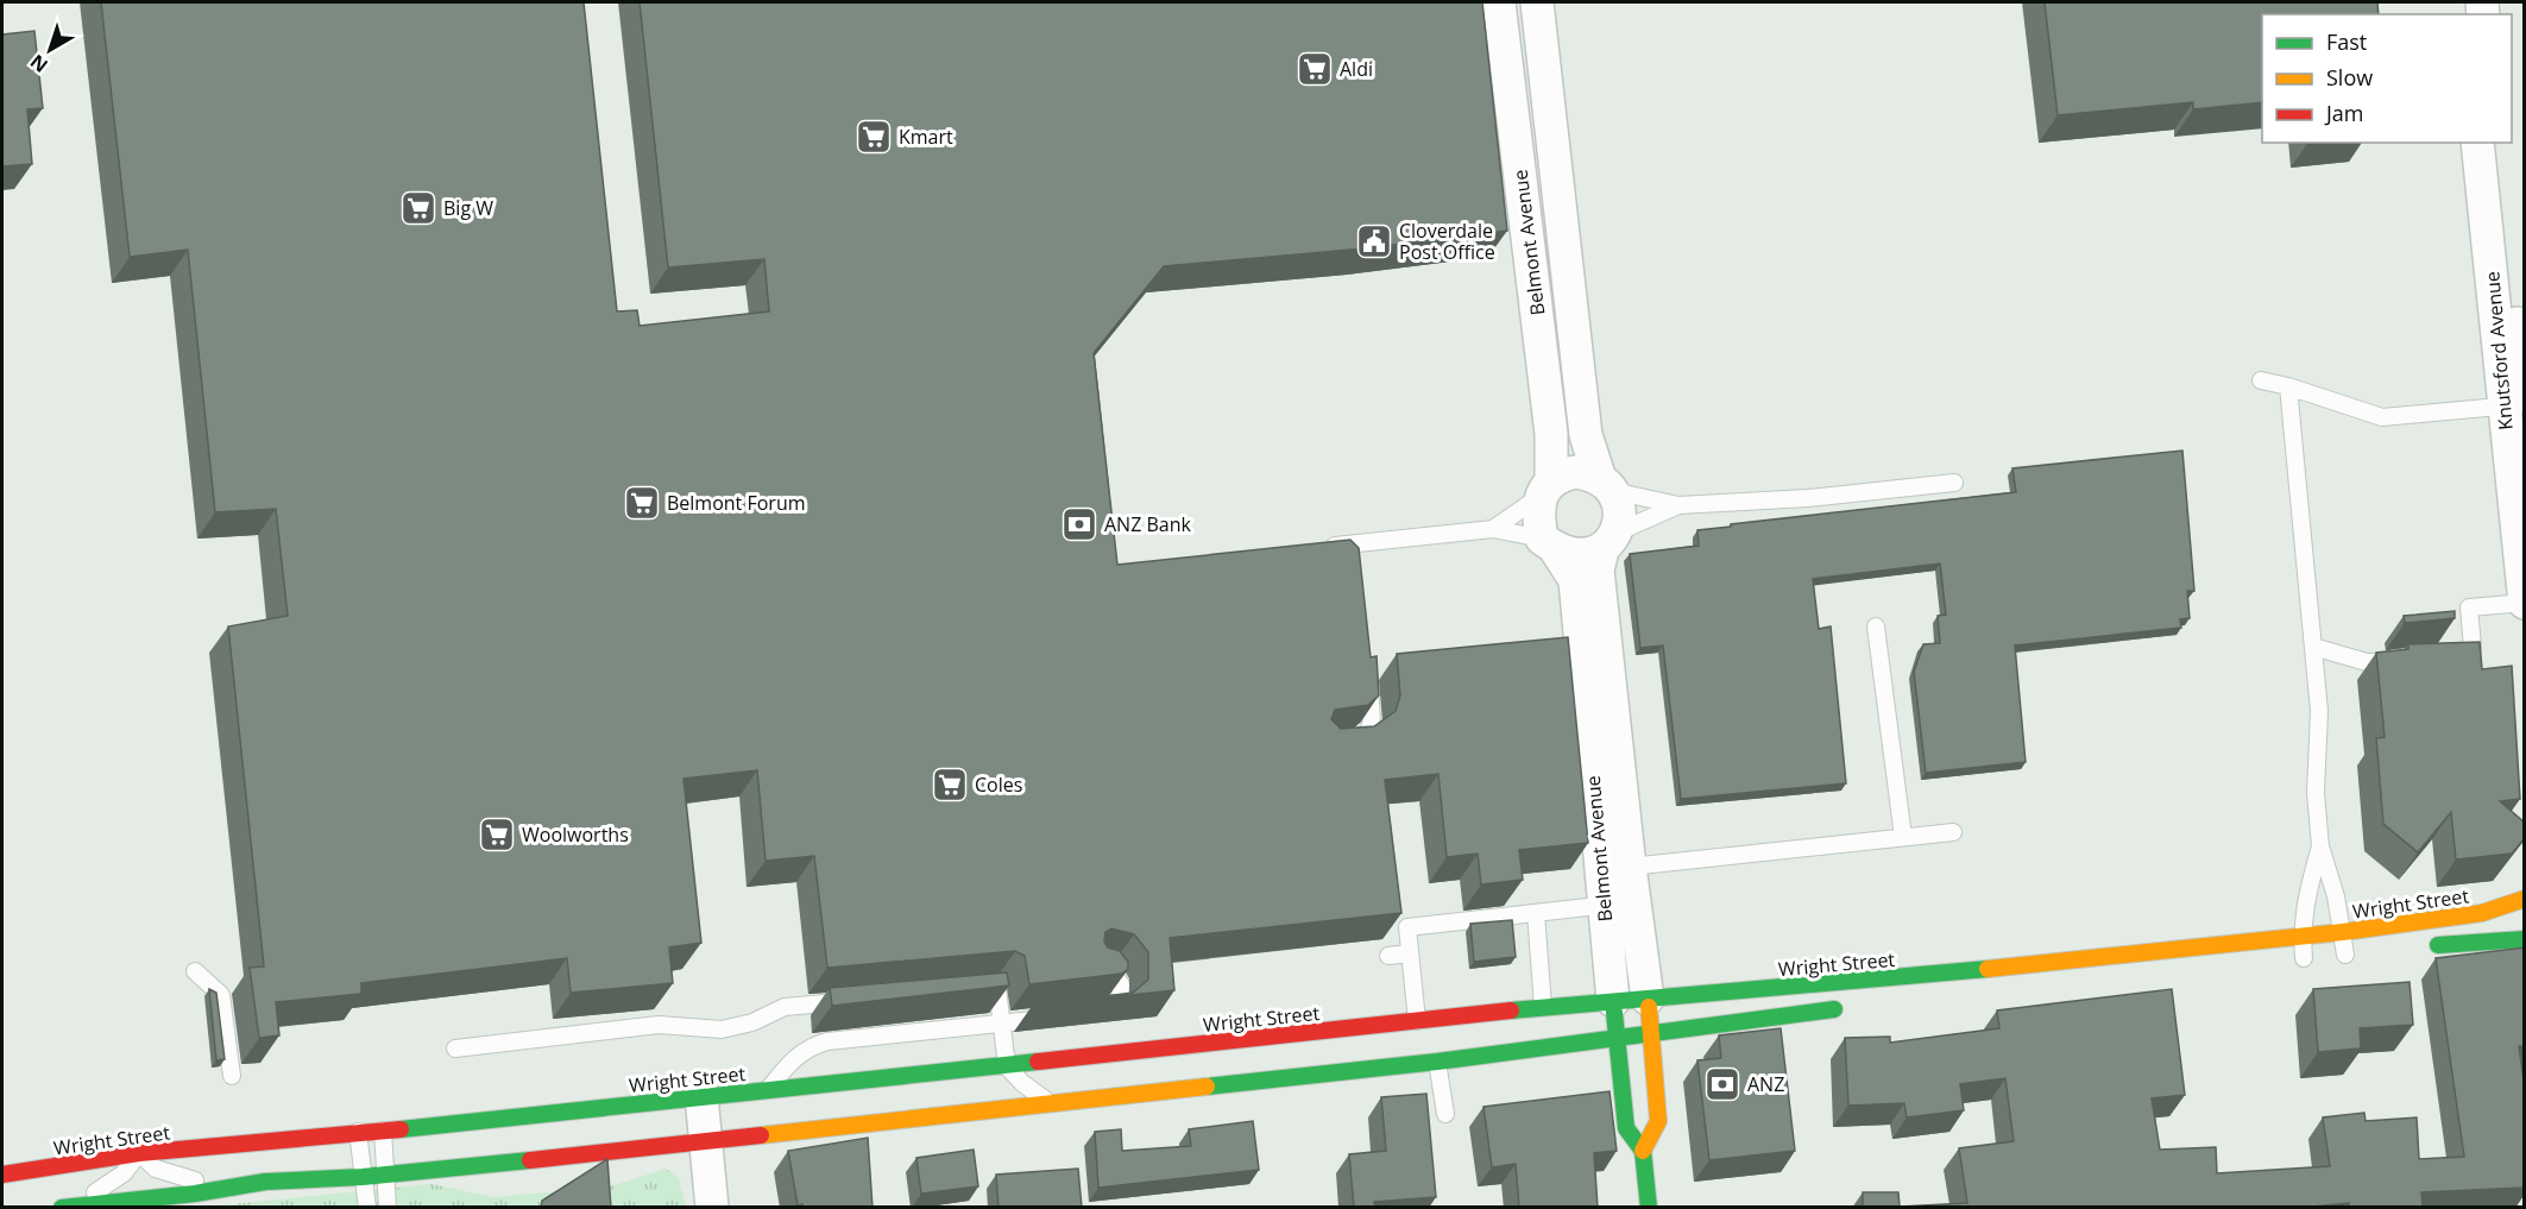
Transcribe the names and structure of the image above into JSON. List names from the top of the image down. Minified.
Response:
{"streets":{"street":["Belmont Avenue","Knutsford Avenue","Wright Street"]},"crossings":[["Belmont Avenue","Wright Street"]],"places":{"supermarket":["Aldi","Kmart","Big W","Belmont Forum","Coles","Woolworths"],"public building":["Cloverdale Post Office"],"bank":["ANZ Bank","ANZ"]},"legend":["Fast","Slow","Jam"],"north":"bottom left"}
